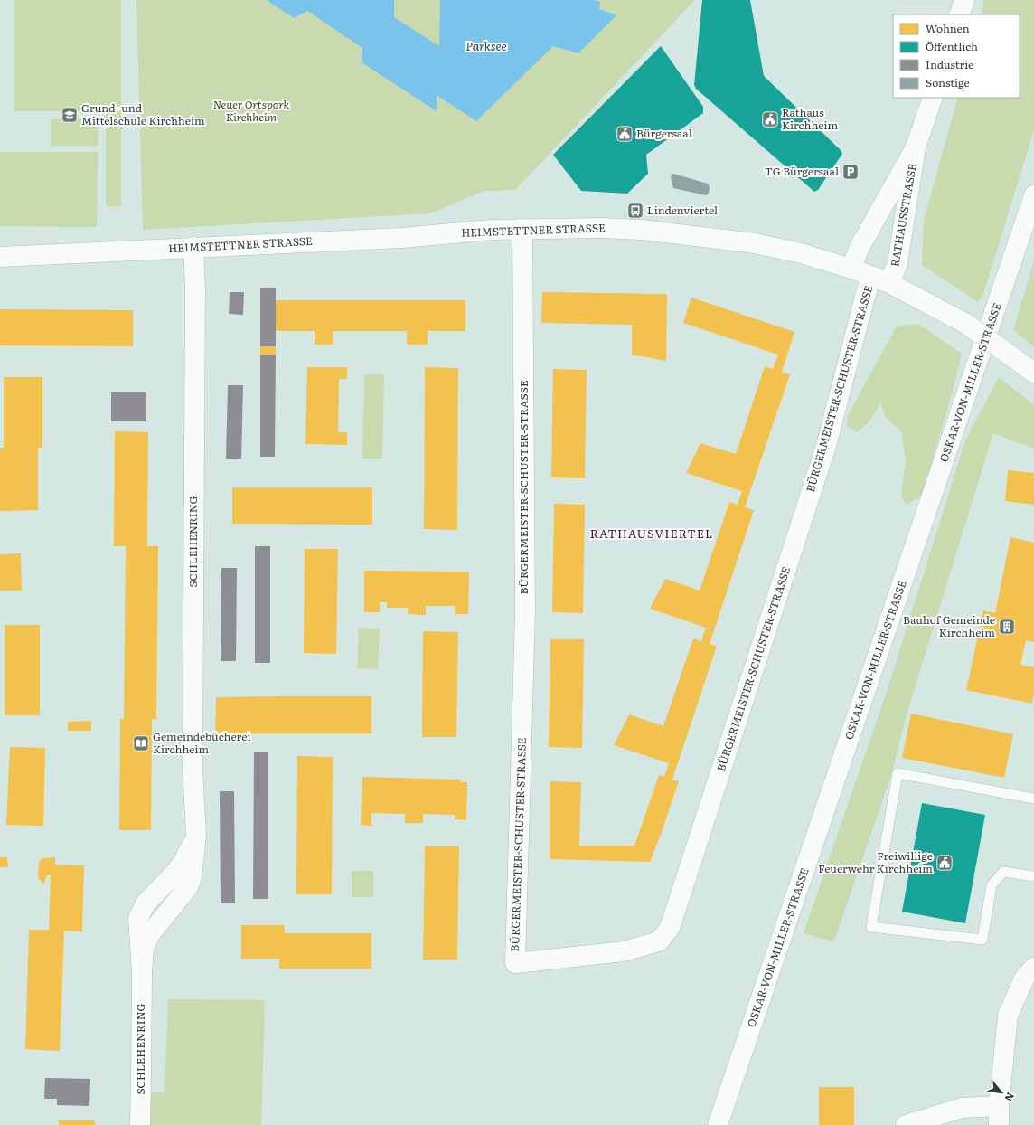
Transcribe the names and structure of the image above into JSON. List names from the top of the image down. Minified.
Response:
{"streets":{"street":["RATHAUSSTRASSE","HEIMSTETTNER STRASSE","OSKAR-VON-MILLER-STRASSE","BÜRGERMEISTER-SCHUSTER-STRASSE","SCHLEHENRING"]},"crossings":[["RATHAUSSTRASSE","HEIMSTETTNER STRASSE"],["RATHAUSSTRASSE","BÜRGERMEISTER-SCHUSTER-STRASSE"],["HEIMSTETTNER STRASSE","BÜRGERMEISTER-SCHUSTER-STRASSE"],["HEIMSTETTNER STRASSE","SCHLEHENRING"]],"districts":["RATHAUSVIERTEL"],"water":["Parksee"],"parks":["Neuer Ortspark Kirchheim"],"places":{"school or university":["Grund- und Mittelschule Kirchheim"],"public building":["Rathaus Kirchheim","Bürgersaal","Freiwillige Feuerwehr Kirchheim"],"parking":["TG Bürgersaal"],"bus stop":["Lindenviertel"],"building":["Bauhof Gemeinde Kirchheim"],"library":["Gemeindebücherei Kirchheim"]},"legend":["Wohnen","Öffentlich","Industrie","Sonstige"],"north":"bottom right"}
